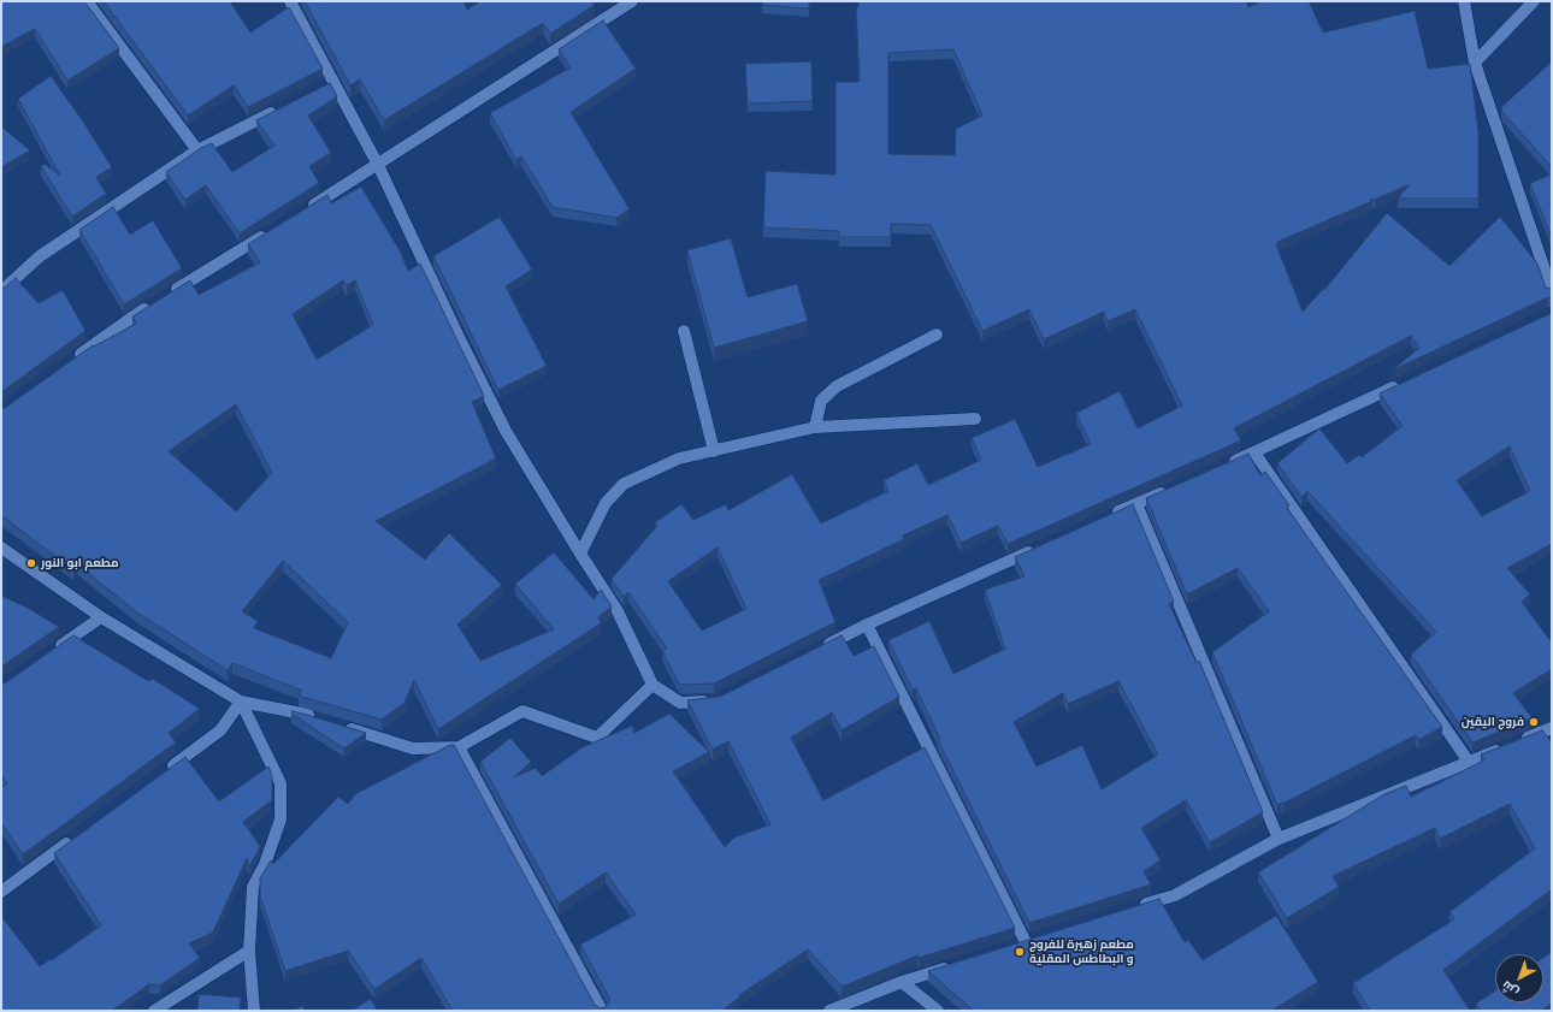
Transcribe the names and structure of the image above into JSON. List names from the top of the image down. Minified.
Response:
{"places":["مطعم ابو النور","فروج اليقين","مطعم زهيرة للفروج و البطاطس المقلية"],"north":"bottom left"}
